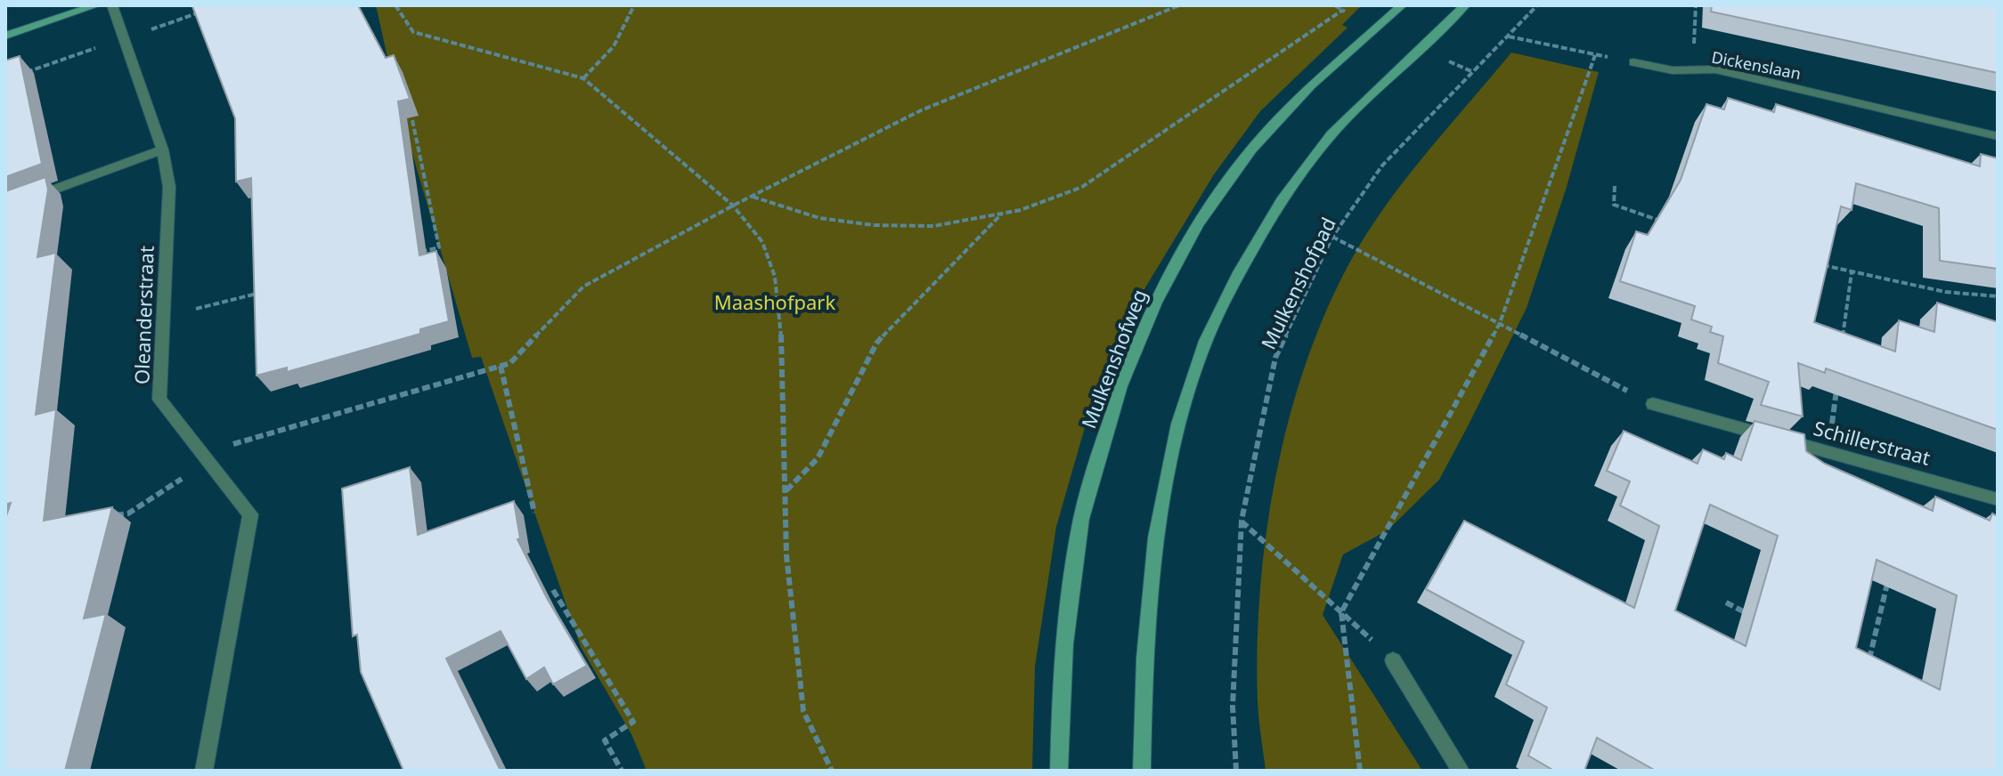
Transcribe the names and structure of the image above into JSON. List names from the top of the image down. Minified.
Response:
{"streets":{"street":["Dickenslaan","Oleanderstraat","Mulkenshofweg","Schillerstraat"],"path":["Mulkenshofpad"]},"parks":["Maashofpark"]}
